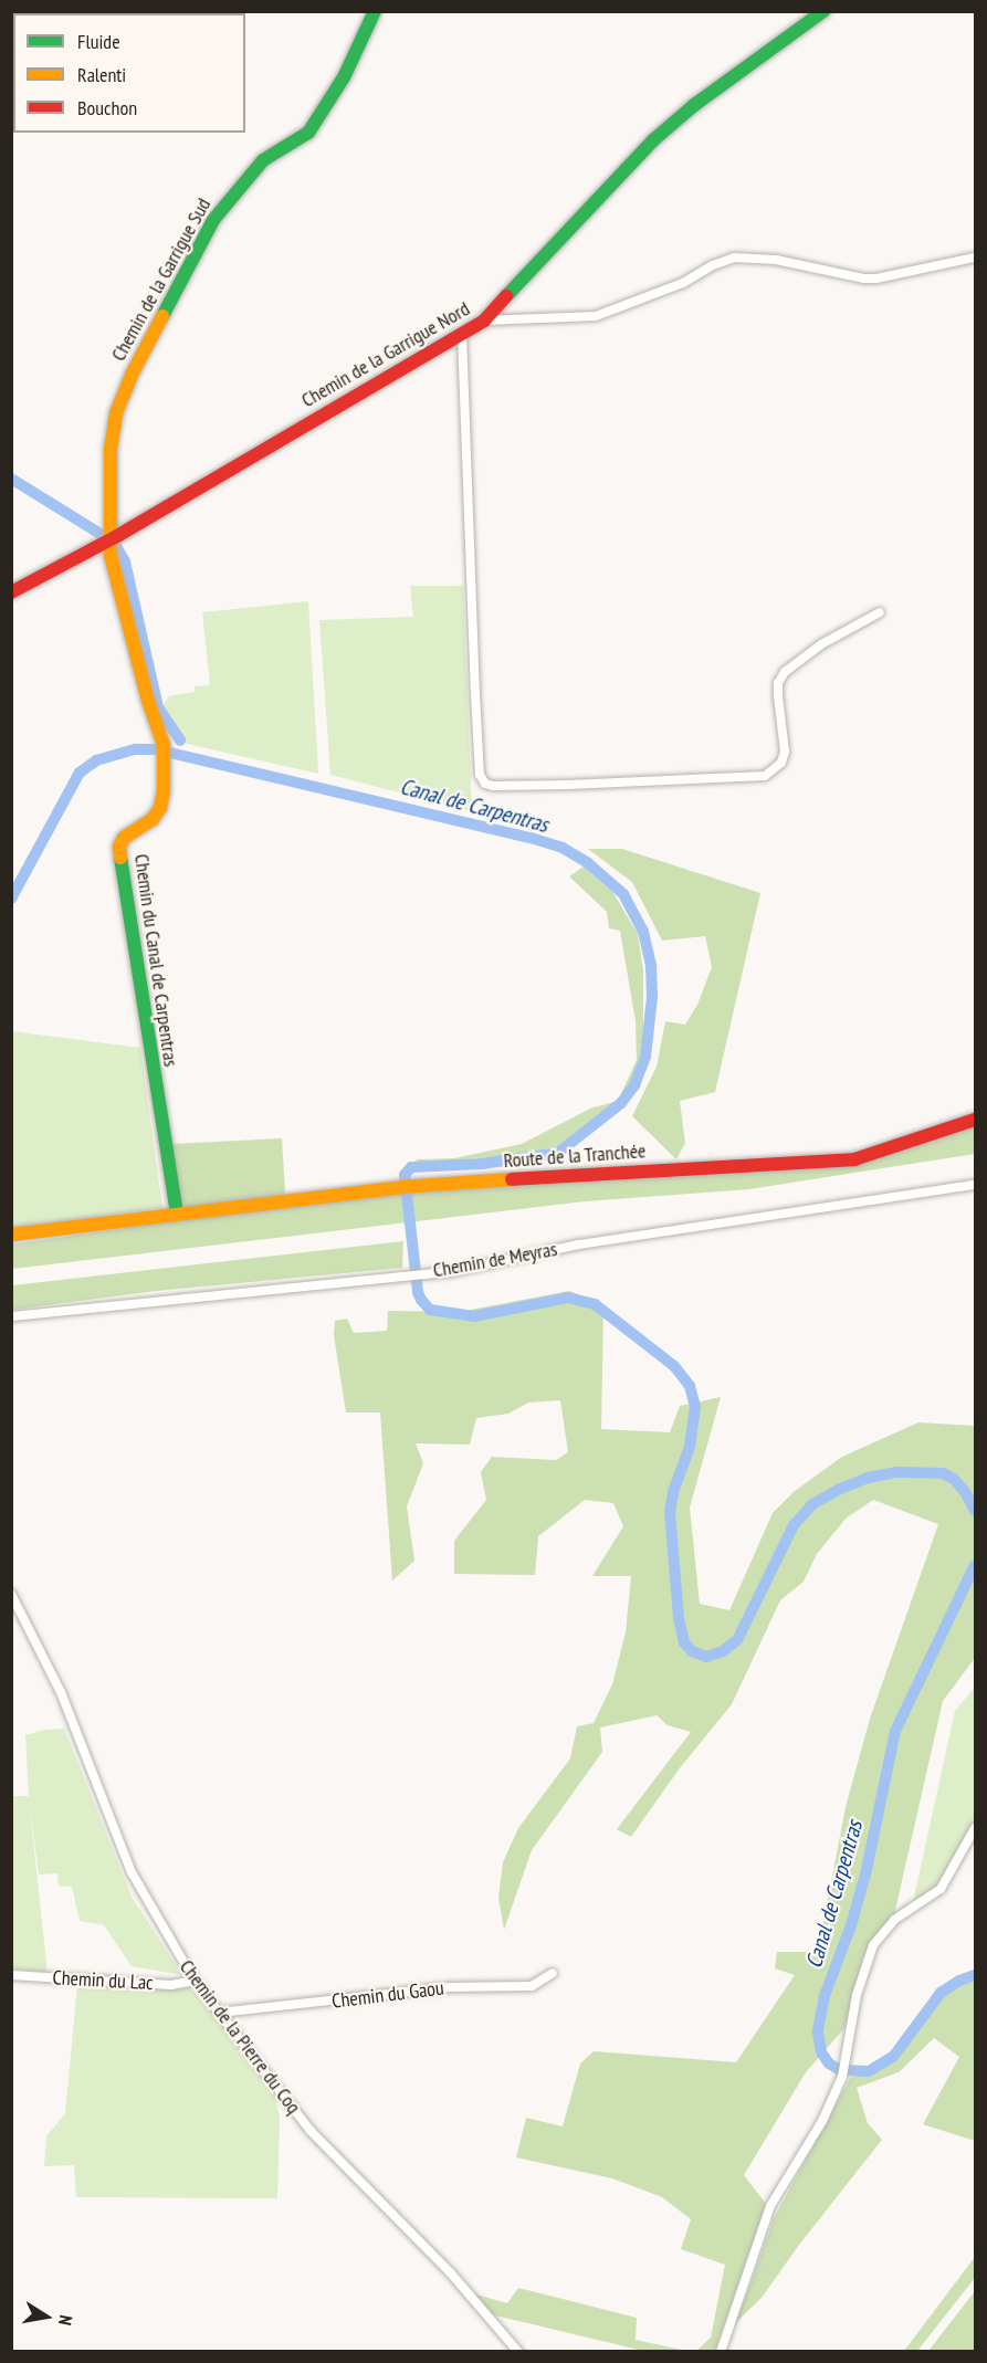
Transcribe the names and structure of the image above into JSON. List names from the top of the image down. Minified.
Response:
{"streets":{"street":["Chemin de la Garrigue Sud","Chemin de la Garrigue Nord","Chemin du Canal de Carpentras","Route de la Tranchée","Chemin de Meyras","Chemin du Lac","Chemin du Gaou","Chemin de la Pierre du Coq"]},"crossings":[["Chemin de la Garrigue Sud","Chemin de la Garrigue Nord"],["Chemin de la Garrigue Sud","Chemin du Canal de Carpentras"],["Chemin de la Garrigue Nord","Chemin du Canal de Carpentras"],["Chemin du Canal de Carpentras","Route de la Tranchée"],["Chemin du Lac","Chemin de la Pierre du Coq"],["Chemin du Gaou","Chemin de la Pierre du Coq"]],"water":["Canal de Carpentras"],"legend":["Fluide","Ralenti","Bouchon"],"north":"right"}
